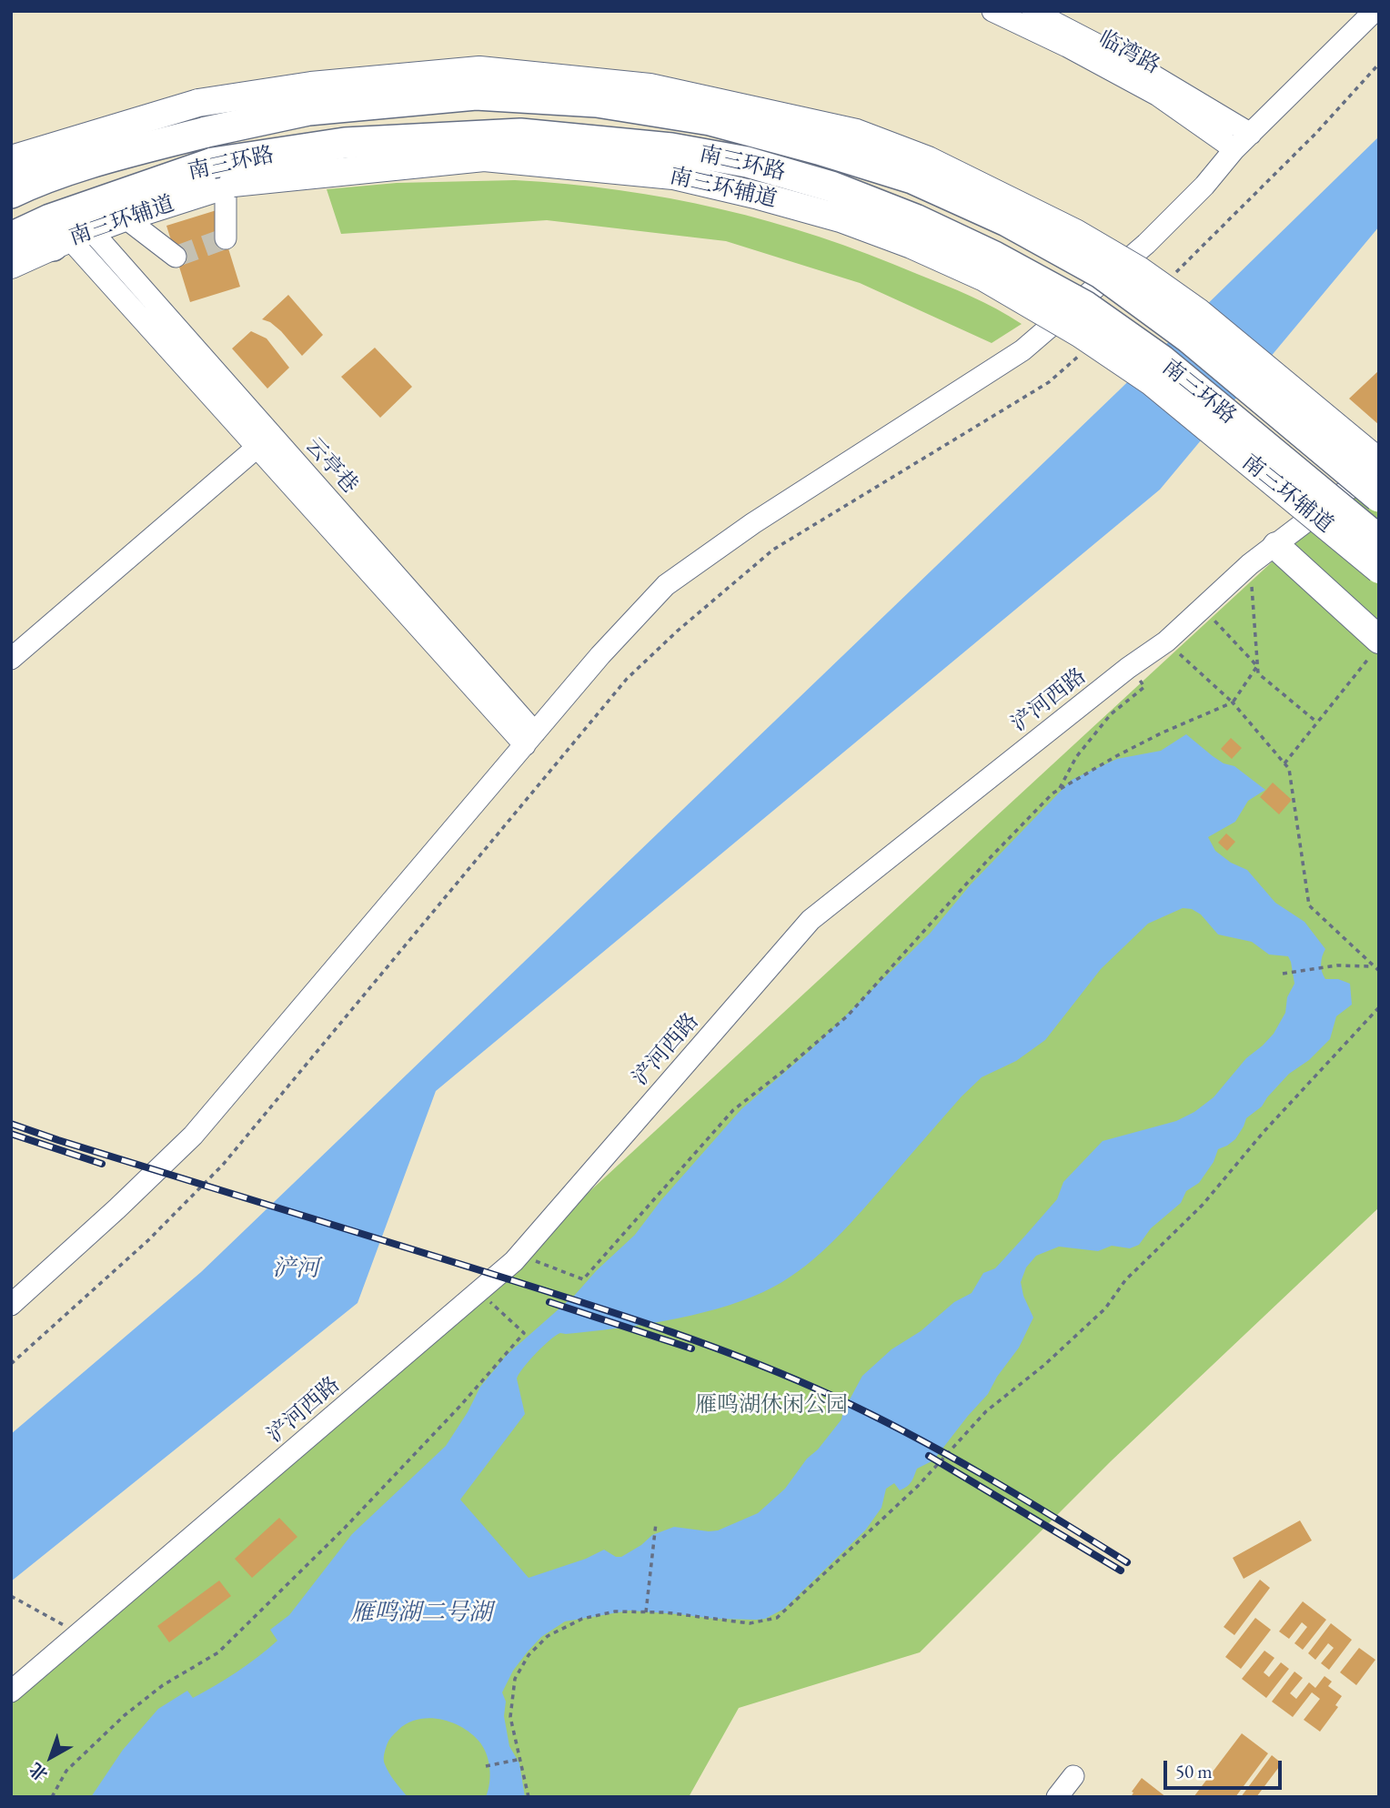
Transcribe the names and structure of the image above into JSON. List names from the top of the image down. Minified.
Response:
{"streets":{"highway":["南三环路"],"main road":["南三环辅道"],"street":["临湾路","云亭巷","浐河西路"]},"crossings":[["南三环路","南三环辅道"],["南三环辅道","云亭巷"]],"water":["浐河","雁鸣湖二号湖"],"parks":["雁鸣湖休闲公园"],"scale_bar":"50 m","north":"bottom left"}
